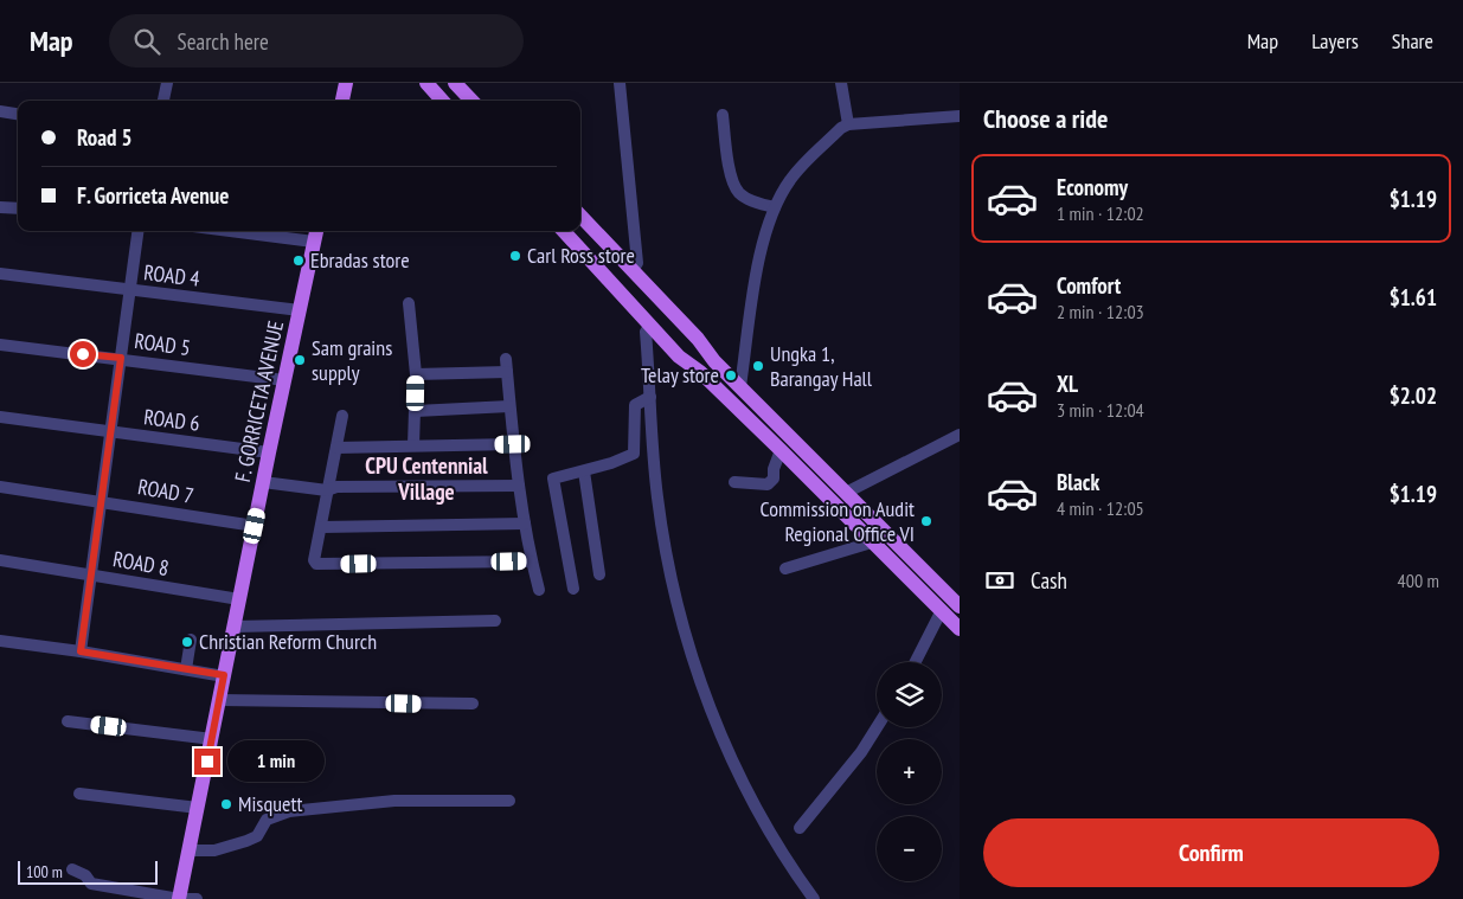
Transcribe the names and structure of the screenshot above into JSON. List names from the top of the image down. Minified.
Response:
{"streets":{"main road":["F. GORRICETA AVENUE"],"street":["ROAD 4","ROAD 5","ROAD 6","ROAD 7","ROAD 8"]},"crossings":[["ROAD 4","F. GORRICETA AVENUE"],["ROAD 5","F. GORRICETA AVENUE"],["F. GORRICETA AVENUE","ROAD 6"],["F. GORRICETA AVENUE","ROAD 7"],["F. GORRICETA AVENUE","ROAD 8"]],"districts":["CPU Centennial Village"],"places":["Carl Ross store","Ebradas store","Sam grains supply","Ungka 1, Barangay Hall","Telay store","Commission on Audit Regional Office VI","Christian Reform Church","Misquett"],"scale_bar":"100 m","page":{"header":"Map","search":"Search here","nav":["Map","Layers","Share"],"heading":"Choose a ride","banner":["Road 5","F. Gorriceta Avenue"],"list":[{"name":"Economy","note":"1 min · 12:02","value":"$1.19"},{"name":"Comfort","note":"2 min · 12:03","value":"$1.61"},{"name":"XL","note":"3 min · 12:04","value":"$2.02"},{"name":"Black","note":"4 min · 12:05","value":"$1.19"}],"pay":["Cash","400 m"],"map_buttons":["+","−"],"bubble":"1 min","buttons":"Confirm","scale":"100 m"}}
